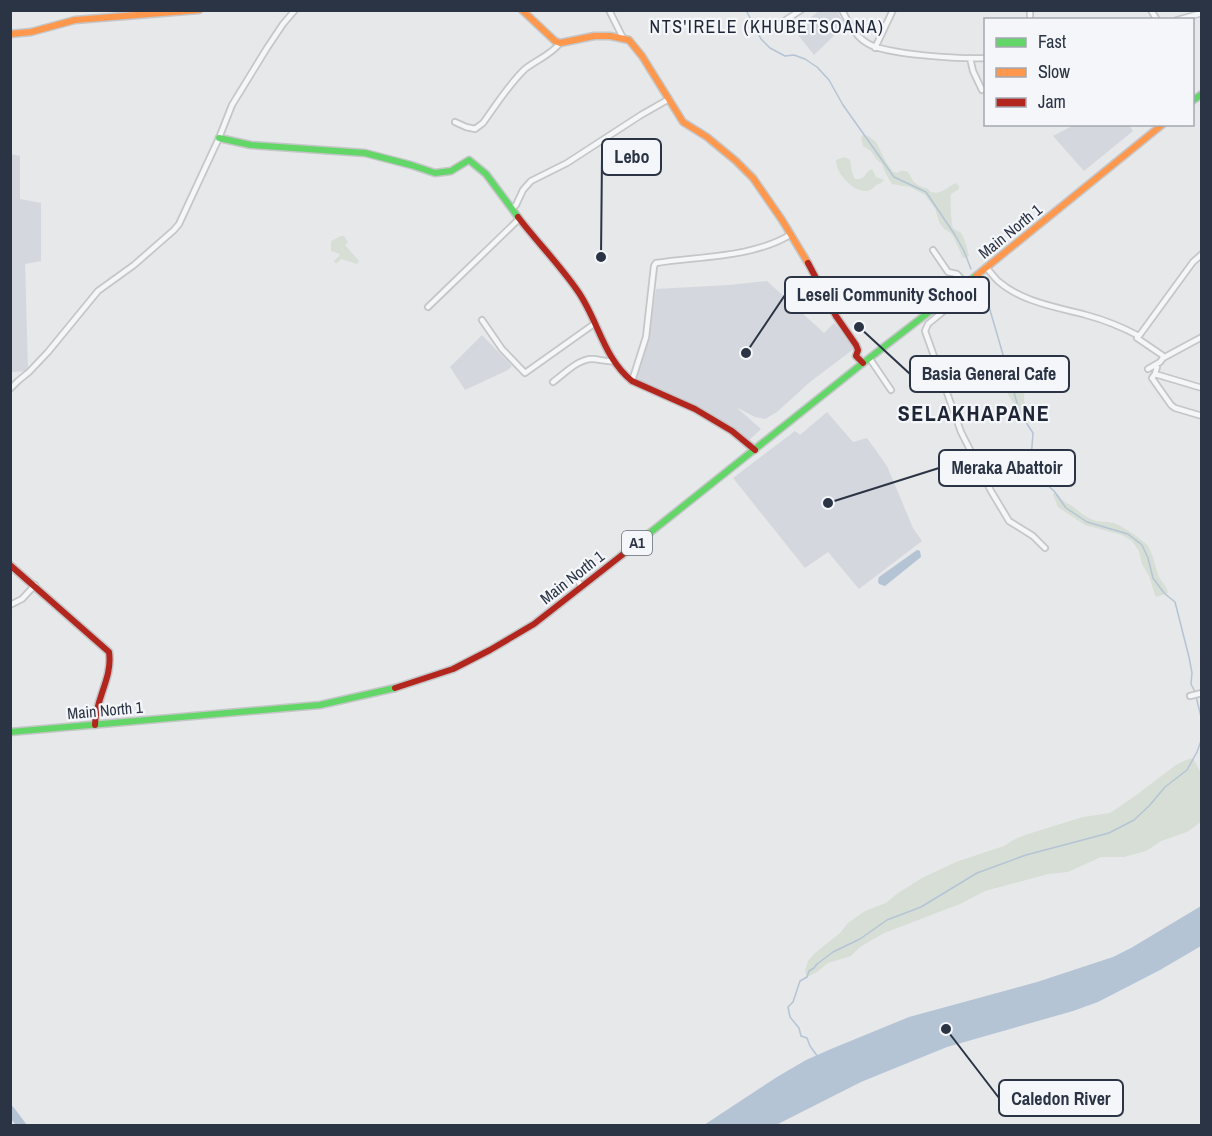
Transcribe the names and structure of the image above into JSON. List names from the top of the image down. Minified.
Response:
{"streets":{"street":["Main North 1","A1"]},"districts":["NTS'IRELE (KHUBETSOANA)","SELAKHAPANE"],"places":["Lebo","Basia General Cafe","Leseli Community School","Meraka Abattoir","Caledon River"],"legend":["Fast","Slow","Jam"]}
